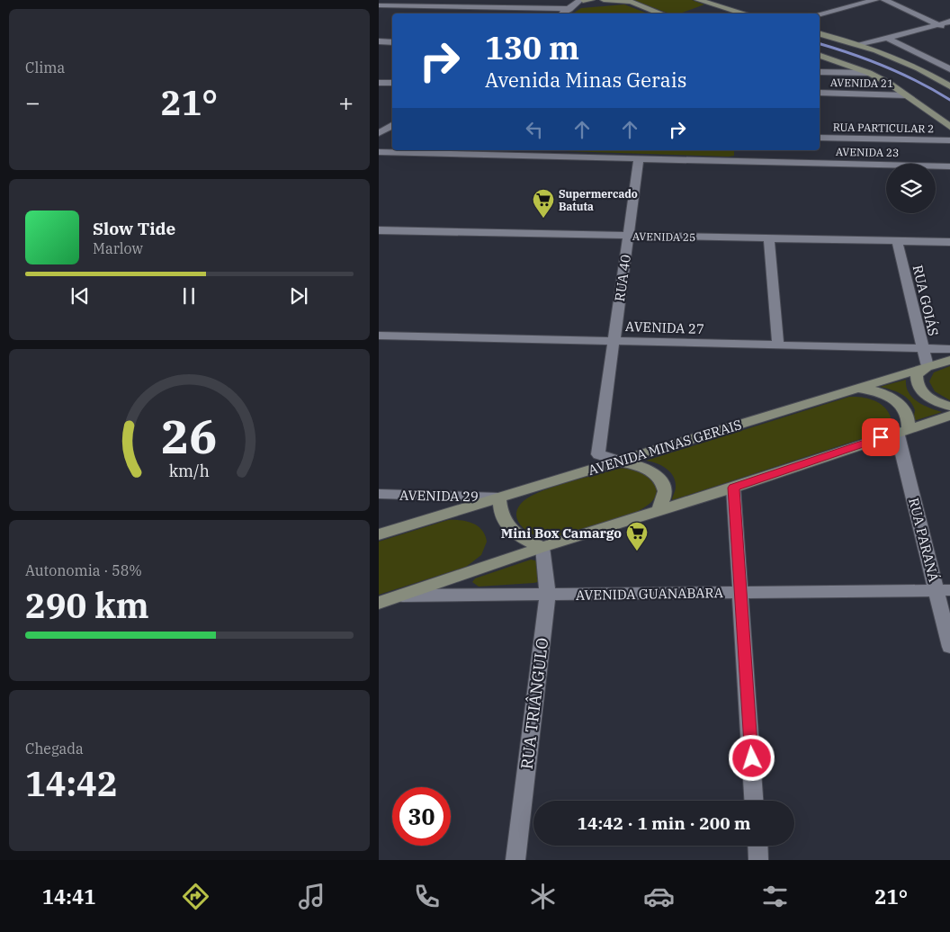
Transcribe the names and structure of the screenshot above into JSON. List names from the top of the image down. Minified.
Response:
{"streets":{"main road":["AVENIDA MINAS GERAIS"],"street":["AVENIDA 21","RUA PARTICULAR 2","AVENIDA 23","AVENIDA 25","RUA 40","RUA GOIÁS","AVENIDA 27","AVENIDA 29","RUA PARANÁ","AVENIDA GUANABARA","RUA TRIÂNGULO"]},"crossings":[["AVENIDA 23","RUA 40"],["AVENIDA 25","RUA 40"],["AVENIDA 25","RUA GOIÁS"],["RUA 40","AVENIDA 27"],["RUA 40","AVENIDA MINAS GERAIS"],["RUA GOIÁS","AVENIDA 27"],["RUA GOIÁS","AVENIDA MINAS GERAIS"],["AVENIDA MINAS GERAIS","AVENIDA 29"],["RUA PARANÁ","AVENIDA GUANABARA"],["AVENIDA GUANABARA","RUA TRIÂNGULO"]],"places":{"supermarket":["Supermercado Batuta","Mini Box Camargo"]},"page":{"tile":["Clima",["Autonomia · 58%","290 km"],["Chegada","14:42"]],"turn":["130 m","Avenida Minas Gerais"],"heat":["−","21°","+"],"song":["Slow Tide","Marlow"],"limit":"30","trip":"14:42 · 1 min · 200 m","tabs":["14:41","21°"],"gauge":["26","km/h"]}}
